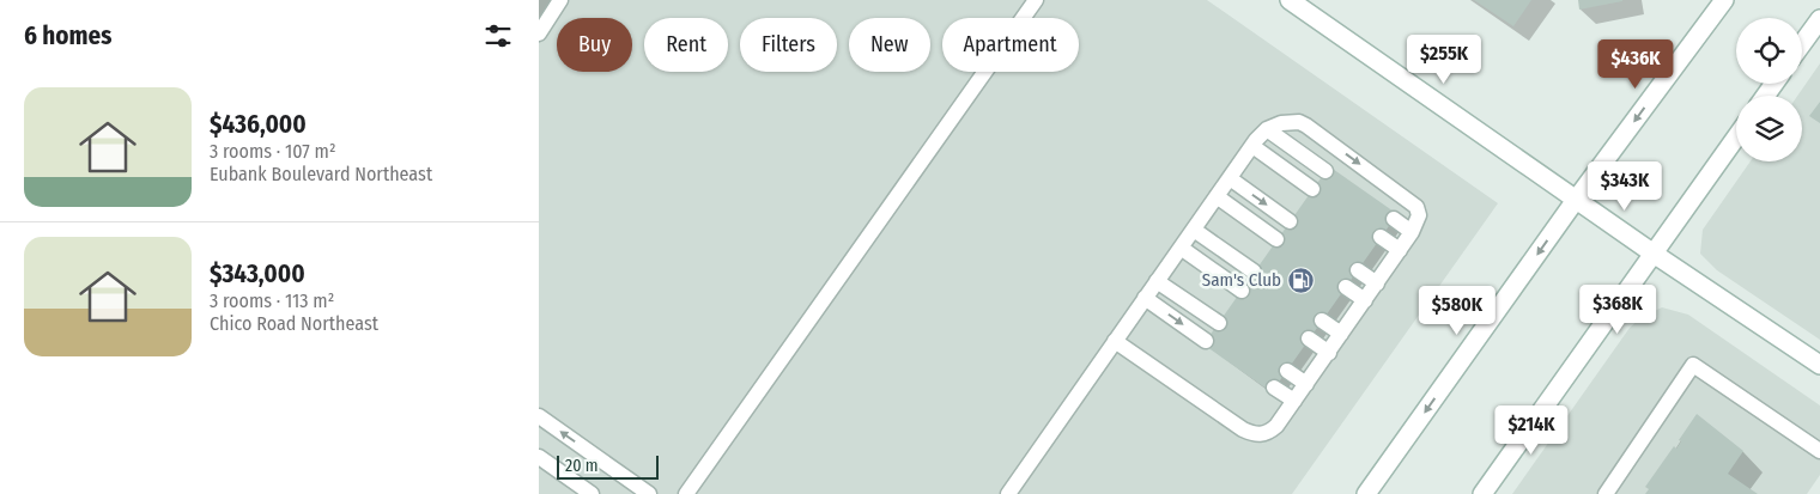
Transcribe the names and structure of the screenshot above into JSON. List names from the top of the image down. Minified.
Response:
{"places":{"fuel station":["Sam's Club"]},"scale_bar":"20 m","page":{"heading":"6 homes","chip":["Buy","Rent","Filters","New","Apartment"],"price":["$255K","$436K","$343K","$368K","$580K","$214K"],"list":[{"name":"$436,000","note":"3 rooms · 107 m² · Eubank Boulevard Northeast"},{"name":"$343,000","note":"3 rooms · 113 m² · Chico Road Northeast"}],"scale":"20 m"}}
